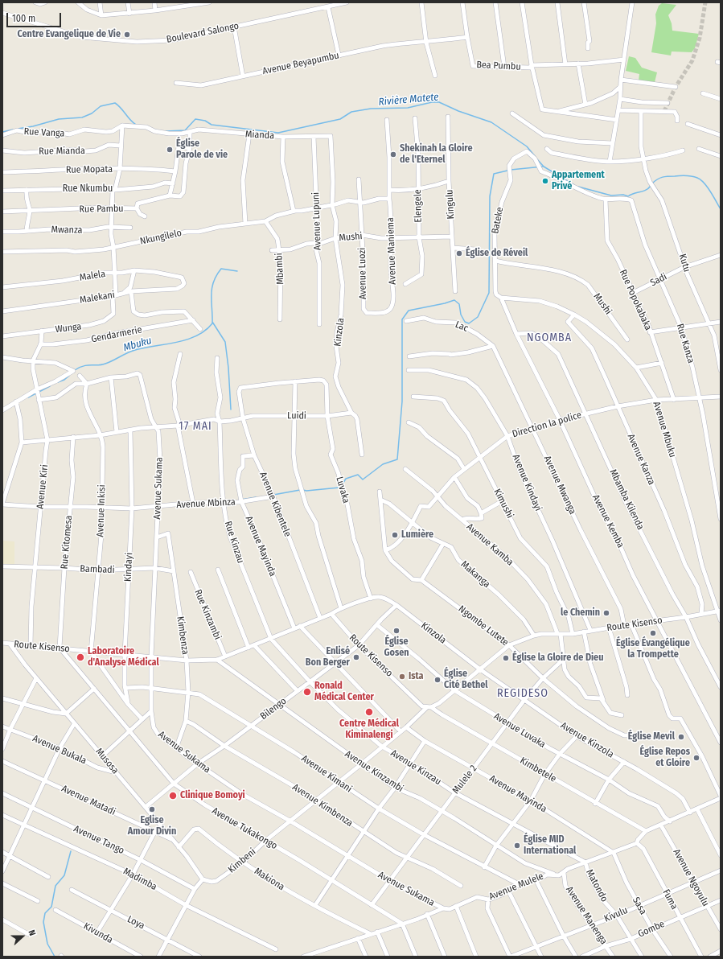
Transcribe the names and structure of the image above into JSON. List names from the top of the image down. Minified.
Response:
{"streets":{"street":["Boulevard Salongo","Avenue Beyapumbu","Bea Pumbu","Rue Vanga","Mianda","Rue Mianda","Rue Mopata","Rue Nkumbu","Kingulu","Elengele","Rue Pambu","Bateke","Avenue Lupuni","Mwanza","Nkungilelo","Mushi","Avenue Maniema","Kutu","Mbambi","Avenue Luozi","Malela","Sadi","Malekani","Rue Popokabaka","Lac","Wunga","Kinzola","Gendarmerie","Rue Kanza","Luidi","Direction la police","Avenue Mbuku","Avenue Kanza","Avenue Kindayi","Avenue Mwanga","Avenue Kiri","Avenue Sukama","Luvaka","Mbamba Kilenda","Avenue Mbinza","Kimushi","Avenue Kibentele","Avenue Inkisi","Avenue Kemba","Rue Kitomesa","Rue Kinzau","Avenue Kamba","Avenue Mayinda","Kindayi","Bambadi","Makanga","Rue Kinzambi","Route Kisenso","Ngombe Lutete","Kimbenza","Bilengo","Avenue Luvaka","Avenue Kinzola","Avenue Bukala","Musosa","Avenue Kinzau","Kimbetele","Avenue Kinzambi","Avenue Kimani","Mulele 2","Avenue Matadi","Avenue Kimbenza","Avenue Tukakongo","Avenue Tango","Kimbeni","Avenue Ngoyulu","Madimba","Makiona","Matondo","Avenue Mulele","Fuma","Sasa","Kivulu","Avenue Manenga","Loya","Gombe","Kivunda"]},"crossings":[["Avenue Beyapumbu","Bea Pumbu"],["Rue Vanga","Mianda"],["Mianda","Avenue Lupuni"],["Mianda","Nkungilelo"],["Mianda","Kinzola"],["Kingulu","Mushi"],["Elengele","Mushi"],["Bateke","Mushi"],["Bateke","Rue Popokabaka"],["Bateke","Rue Kanza"],["Bateke","Avenue Mbuku"],["Bateke","Avenue Kemba"],["Avenue Lupuni","Nkungilelo"],["Avenue Lupuni","Mushi"],["Nkungilelo","Avenue Maniema"],["Nkungilelo","Mbambi"],["Nkungilelo","Avenue Luozi"],["Nkungilelo","Kinzola"],["Mushi","Avenue Maniema"],["Mushi","Mbambi"],["Mushi","Avenue Luozi"],["Mushi","Kinzola"],["Avenue Maniema","Avenue Luozi"],["Kutu","Sadi"],["Malela","Malekani"],["Sadi","Rue Popokabaka"],["Sadi","Rue Kanza"],["Malekani","Wunga"],["Rue Popokabaka","Rue Kanza"],["Rue Popokabaka","Direction la police"],["Lac","Avenue Mwanga"],["Wunga","Avenue Kiri"],["Kinzola","Luidi"],["Kinzola","Luvaka"],["Kinzola","Route Kisenso"],["Kinzola","Bilengo"],["Kinzola","Avenue Kinzola"],["Gendarmerie","Avenue Kiri"],["Rue Kanza","Direction la police"],["Luidi","Luvaka"],["Luidi","Avenue Kibentele"],["Luidi","Rue Kinzau"],["Direction la police","Avenue Mbuku"],["Direction la police","Avenue Kanza"],["Direction la police","Avenue Kindayi"],["Direction la police","Avenue Mwanga"],["Direction la police","Mbamba Kilenda"],["Direction la police","Kimushi"],["Direction la police","Avenue Kemba"],["Direction la police","Avenue Kamba"],["Direction la police","Makanga"],["Direction la police","Ngombe Lutete"],["Avenue Mbuku","Avenue Kanza"],["Avenue Mbuku","Avenue Kemba"],["Avenue Mbuku","Route Kisenso"],["Avenue Kanza","Route Kisenso"],["Avenue Kindayi","Route Kisenso"],["Avenue Mwanga","Route Kisenso"],["Avenue Kiri","Avenue Mbinza"],["Avenue Kiri","Bambadi"],["Avenue Kiri","Route Kisenso"],["Avenue Sukama","Avenue Mbinza"],["Avenue Sukama","Bambadi"],["Avenue Sukama","Route Kisenso"],["Avenue Sukama","Kimbenza"],["Avenue Sukama","Bilengo"],["Avenue Sukama","Avenue Bukala"],["Avenue Sukama","Avenue Kimani"],["Avenue Sukama","Mulele 2"],["Avenue Sukama","Kimbeni"],["Avenue Sukama","Avenue Mulele"],["Luvaka","Avenue Kibentele"],["Mbamba Kilenda","Avenue Kemba"],["Mbamba Kilenda","Route Kisenso"],["Avenue Mbinza","Avenue Kibentele"],["Avenue Mbinza","Avenue Inkisi"],["Avenue Mbinza","Rue Kitomesa"],["Avenue Mbinza","Rue Kinzau"],["Avenue Mbinza","Avenue Mayinda"],["Avenue Mbinza","Kindayi"],["Kimushi","Route Kisenso"],["Avenue Kibentele","Avenue Mayinda"],["Avenue Kibentele","Route Kisenso"],["Avenue Inkisi","Bambadi"],["Avenue Inkisi","Route Kisenso"],["Avenue Kemba","Route Kisenso"],["Rue Kitomesa","Bambadi"],["Rue Kitomesa","Route Kisenso"],["Rue Kitomesa","Avenue Tukakongo"],["Rue Kinzau","Route Kisenso"],["Rue Kinzau","Avenue Kinzau"],["Avenue Kamba","Route Kisenso"],["Avenue Kamba","Mulele 2"],["Avenue Mayinda","Route Kisenso"],["Avenue Mayinda","Mulele 2"],["Avenue Mayinda","Kimbeni"],["Avenue Mayinda","Avenue Mulele"],["Avenue Mayinda","Sasa"],["Kindayi","Bambadi"],["Kindayi","Route Kisenso"],["Kindayi","Avenue Kimani"],["Bambadi","Kimbenza"],["Makanga","Route Kisenso"],["Rue Kinzambi","Route Kisenso"],["Route Kisenso","Ngombe Lutete"],["Route Kisenso","Kimbenza"],["Route Kisenso","Bilengo"],["Route Kisenso","Avenue Luvaka"],["Route Kisenso","Avenue Kinzola"],["Route Kisenso","Musosa"],["Route Kisenso","Avenue Kinzau"],["Route Kisenso","Kimbetele"],["Route Kisenso","Avenue Kinzambi"],["Route Kisenso","Avenue Tukakongo"],["Route Kisenso","Kimbeni"],["Ngombe Lutete","Mulele 2"],["Kimbenza","Avenue Kimani"],["Kimbenza","Avenue Kimbenza"],["Bilengo","Avenue Luvaka"],["Bilengo","Musosa"],["Bilengo","Avenue Kinzau"],["Bilengo","Avenue Kinzambi"],["Bilengo","Avenue Kimani"],["Bilengo","Avenue Kimbenza"],["Bilengo","Avenue Tukakongo"],["Avenue Luvaka","Mulele 2"],["Avenue Kinzola","Mulele 2"],["Avenue Bukala","Musosa"],["Avenue Bukala","Avenue Tukakongo"],["Musosa","Avenue Matadi"],["Musosa","Kimbeni"],["Musosa","Makiona"],["Avenue Kinzau","Mulele 2"],["Avenue Kinzau","Kimbeni"],["Avenue Kinzau","Matondo"],["Avenue Kinzau","Avenue Mulele"],["Kimbetele","Mulele 2"],["Kimbetele","Kimbeni"],["Avenue Kinzambi","Mulele 2"],["Avenue Kinzambi","Kimbeni"],["Avenue Kinzambi","Avenue Mulele"],["Avenue Kimani","Mulele 2"],["Avenue Kimani","Kimbeni"],["Avenue Kimani","Avenue Mulele"],["Mulele 2","Avenue Kimbenza"],["Mulele 2","Avenue Tukakongo"],["Avenue Kimbenza","Kimbeni"],["Avenue Tukakongo","Kimbeni"],["Avenue Tukakongo","Avenue Mulele"],["Kimbeni","Makiona"],["Avenue Ngoyulu","Kivulu"],["Avenue Ngoyulu","Gombe"],["Makiona","Avenue Mulele"],["Matondo","Avenue Mulele"],["Matondo","Kivulu"],["Matondo","Gombe"],["Avenue Mulele","Fuma"],["Avenue Mulele","Sasa"],["Avenue Mulele","Avenue Manenga"],["Fuma","Kivulu"],["Fuma","Gombe"],["Sasa","Kivulu"],["Sasa","Gombe"],["Kivulu","Avenue Manenga"],["Avenue Manenga","Gombe"]],"districts":["NGOMBA","17 MAI","REGIDESO"],"water":["Rivière Matete","Mbuku"],"places":["Centre Evangelique de Vie","Église Parole de vie","Shekinah la Gloire de l'Eternel","Appartement Privé","Église de Réveil","Lumière","le Chemin","Église Gosen","Église Évangélique la Trompette","Laboratoire d'Analyse Médical","Enlisé Bon Berger","Église la Gloire de Dieu","Ista","Église Cité Bethel","Ronald Médical Center","Centre Médical Kiminalengi","Église Mevil","Église Repos et Gloire","Clinique Bomoyi","Eglise Amour Divin","Église MID International"],"scale_bar":"100 m","north":"right"}
